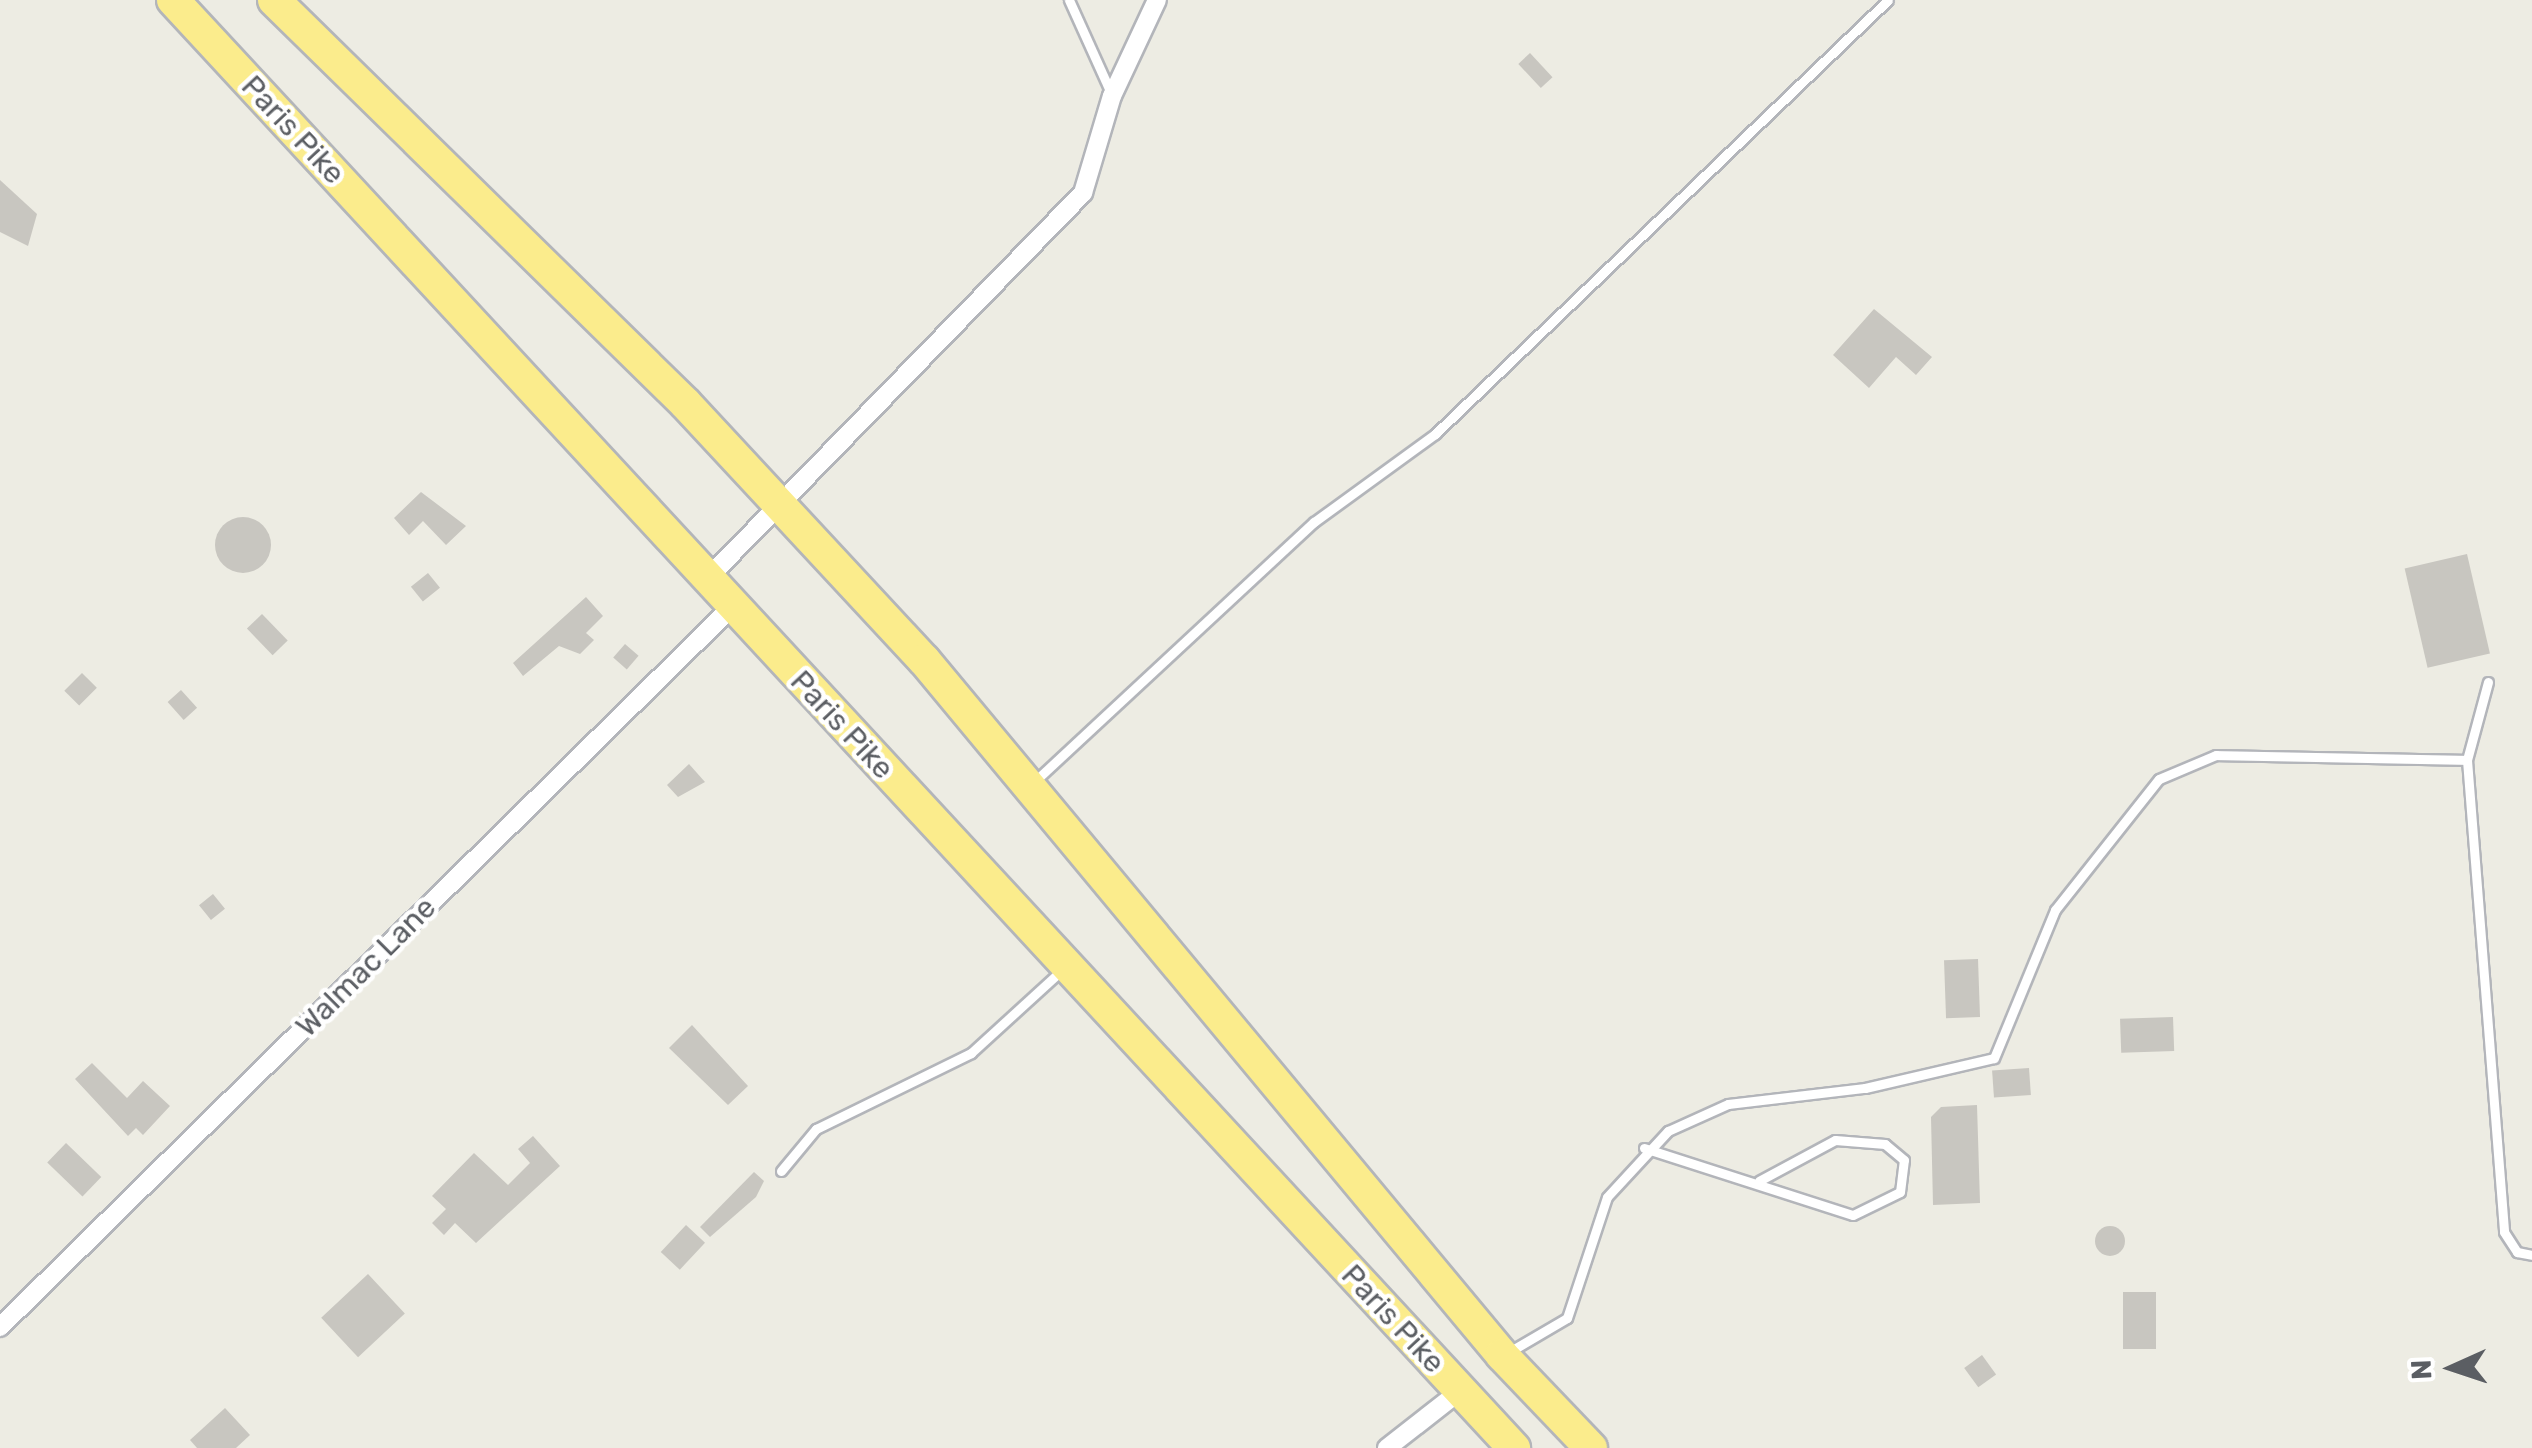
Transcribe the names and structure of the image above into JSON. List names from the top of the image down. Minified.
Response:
{"streets":{"highway":["Paris Pike"],"street":["Walmac Lane"]},"crossings":[["Paris Pike","Walmac Lane"]],"north":"left"}
